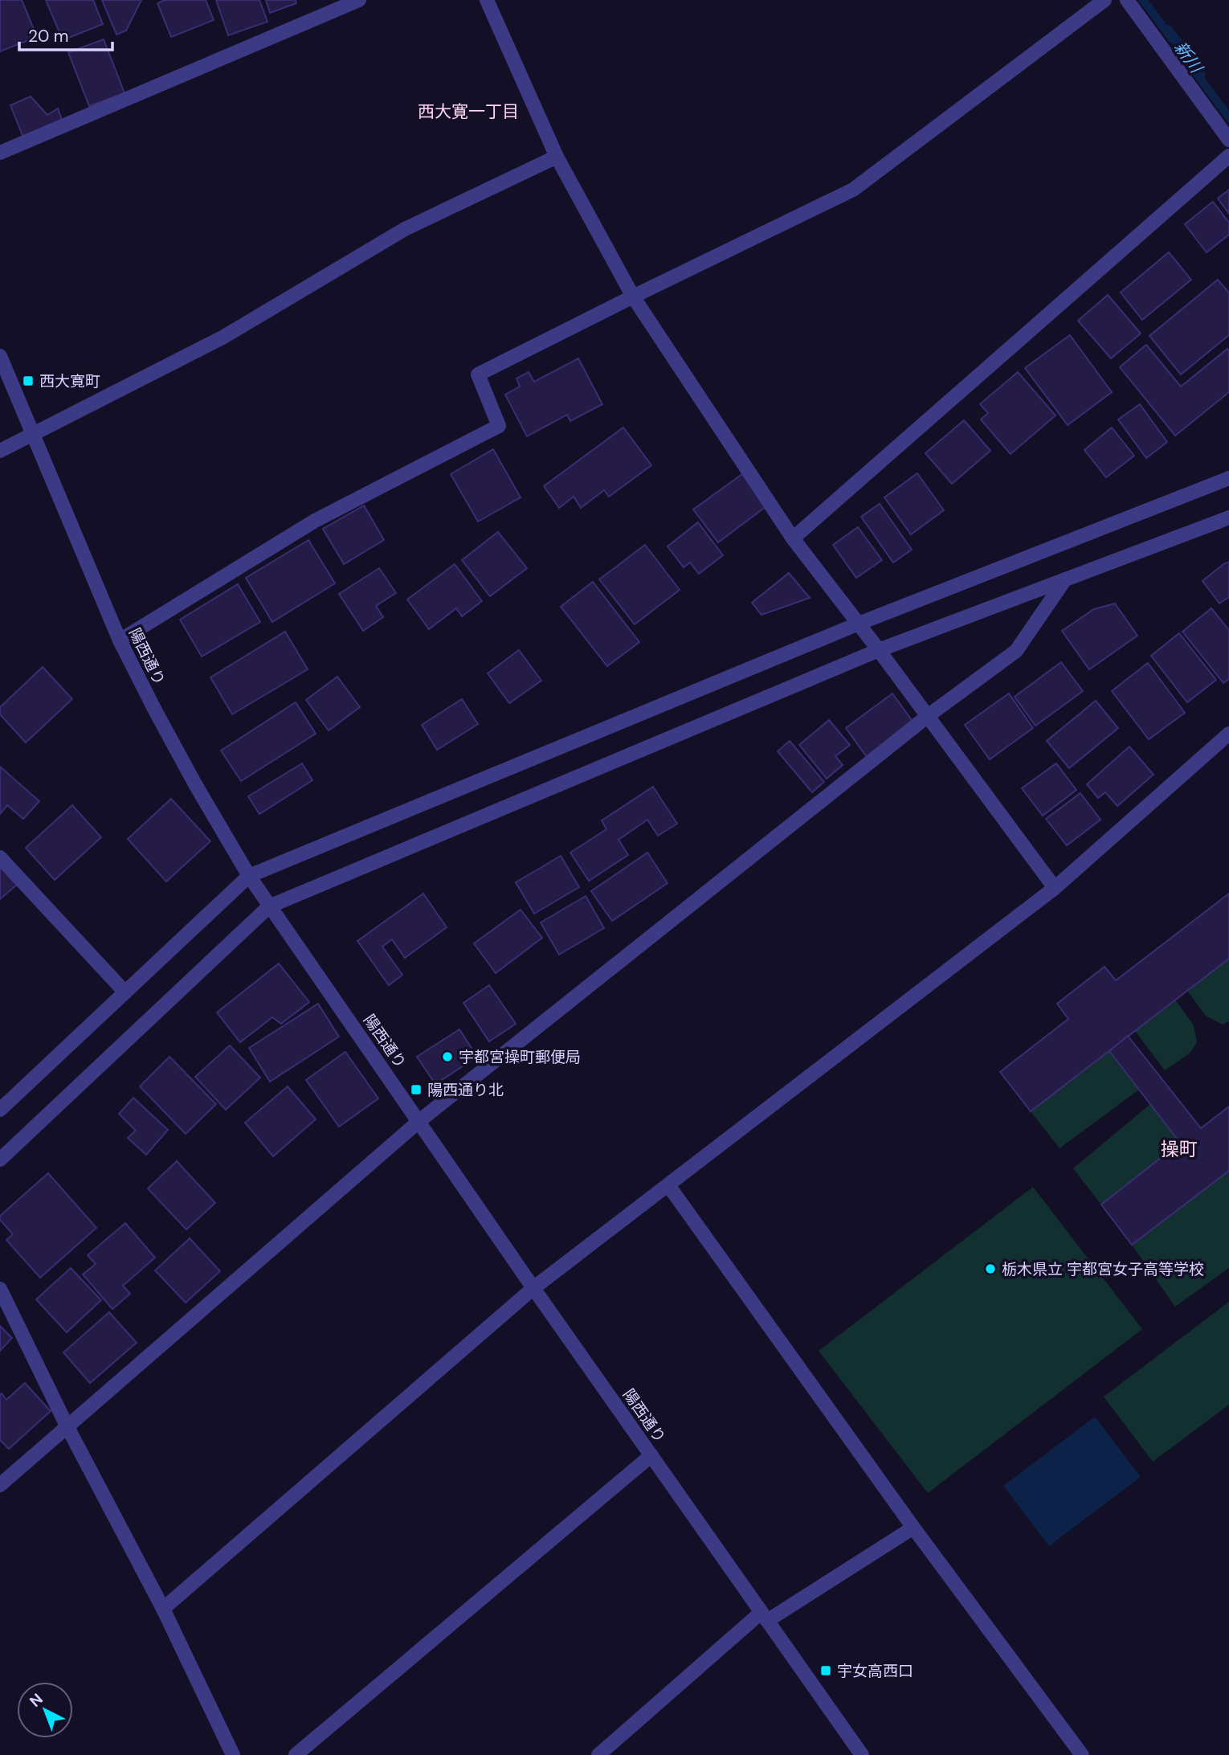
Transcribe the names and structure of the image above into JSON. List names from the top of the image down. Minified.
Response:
{"streets":{"street":["陽西通り"]},"districts":["西大寛一丁目","操町"],"water":["新川"],"places":{"transit":["西大寛町","陽西通り北","宇女高西口"],"other":["宇都宮操町郵便局","栃木県立 宇都宮女子高等学校"]},"scale_bar":"20 m","north":"top left"}
